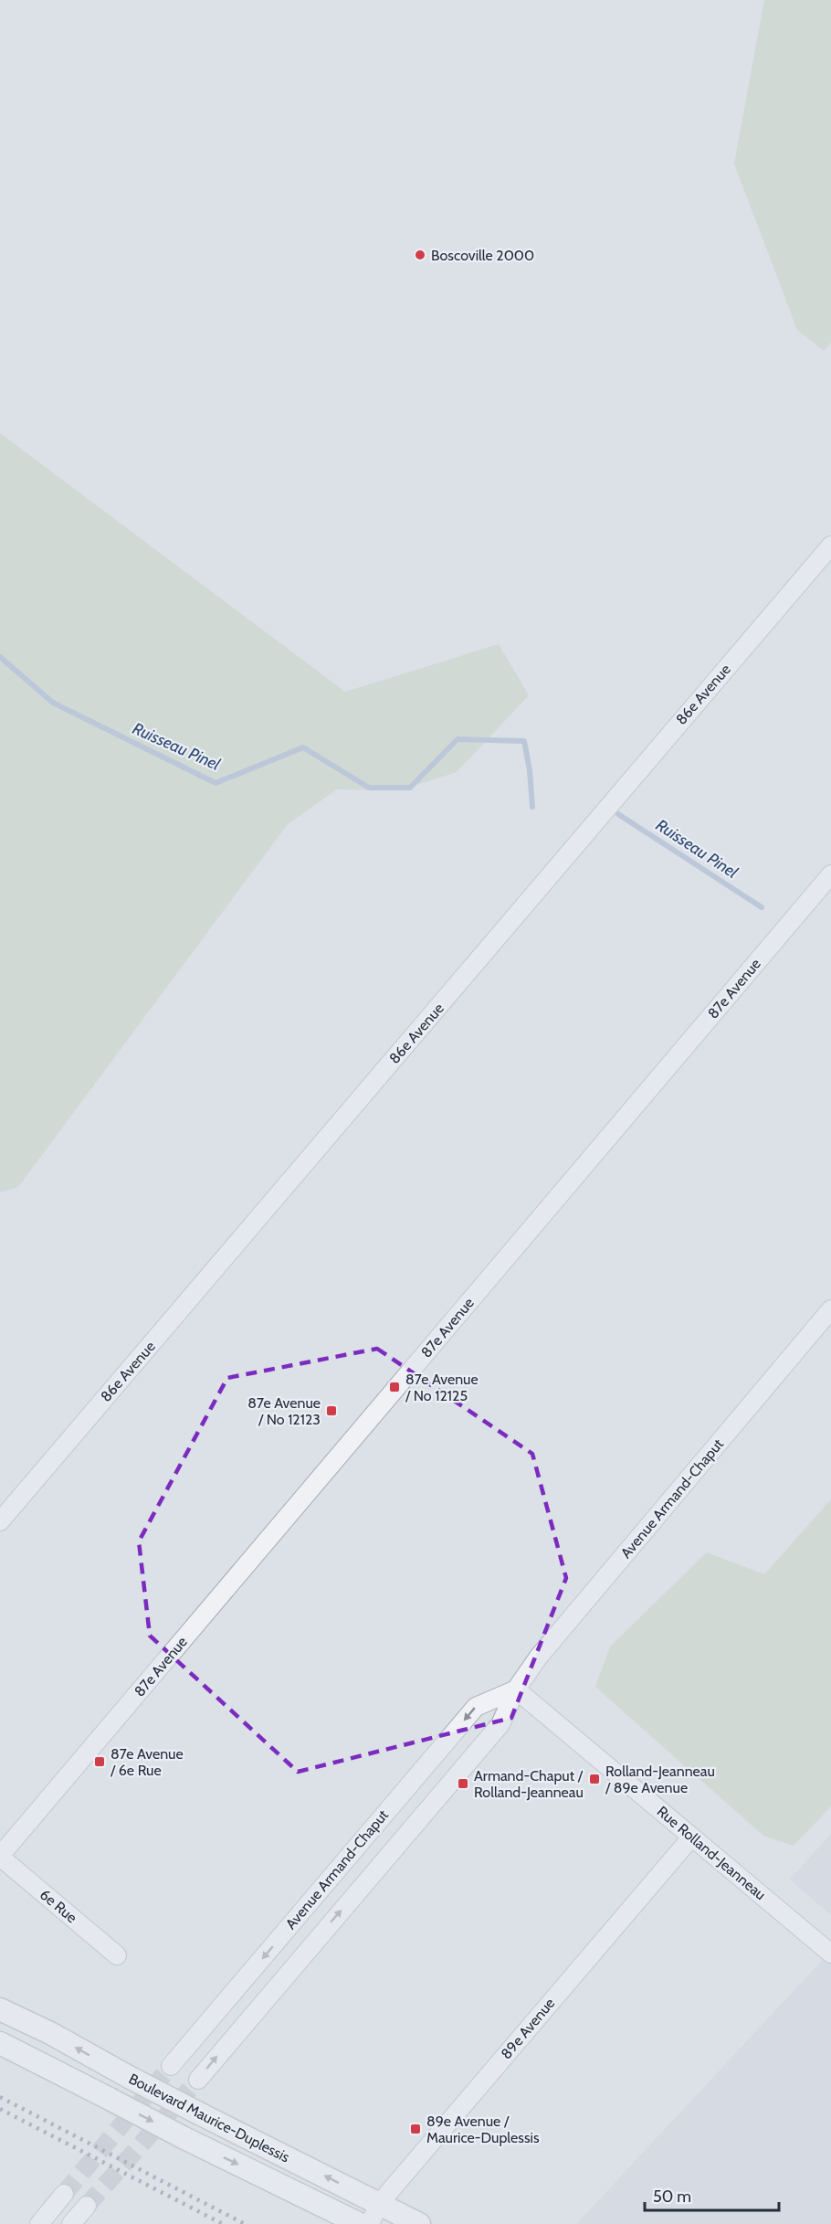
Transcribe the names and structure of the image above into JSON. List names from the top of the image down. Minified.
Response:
{"streets":{"street":["86e Avenue","87e Avenue","Avenue Armand-Chaput","Rue Rolland-Jeanneau","6e Rue","89e Avenue","Boulevard Maurice-Duplessis"]},"crossings":[["87e Avenue","6e Rue"],["Avenue Armand-Chaput","Rue Rolland-Jeanneau"],["Rue Rolland-Jeanneau","89e Avenue"],["89e Avenue","Boulevard Maurice-Duplessis"]],"water":["Ruisseau Pinel"],"places":{"other":["Boscoville 2000"],"transit":["87e Avenue / No 12125","87e Avenue / No 12123","87e Avenue / 6e Rue","Rolland-Jeanneau / 89e Avenue","Armand-Chaput / Rolland-Jeanneau","89e Avenue / Maurice-Duplessis"]},"scale_bar":"50 m"}
